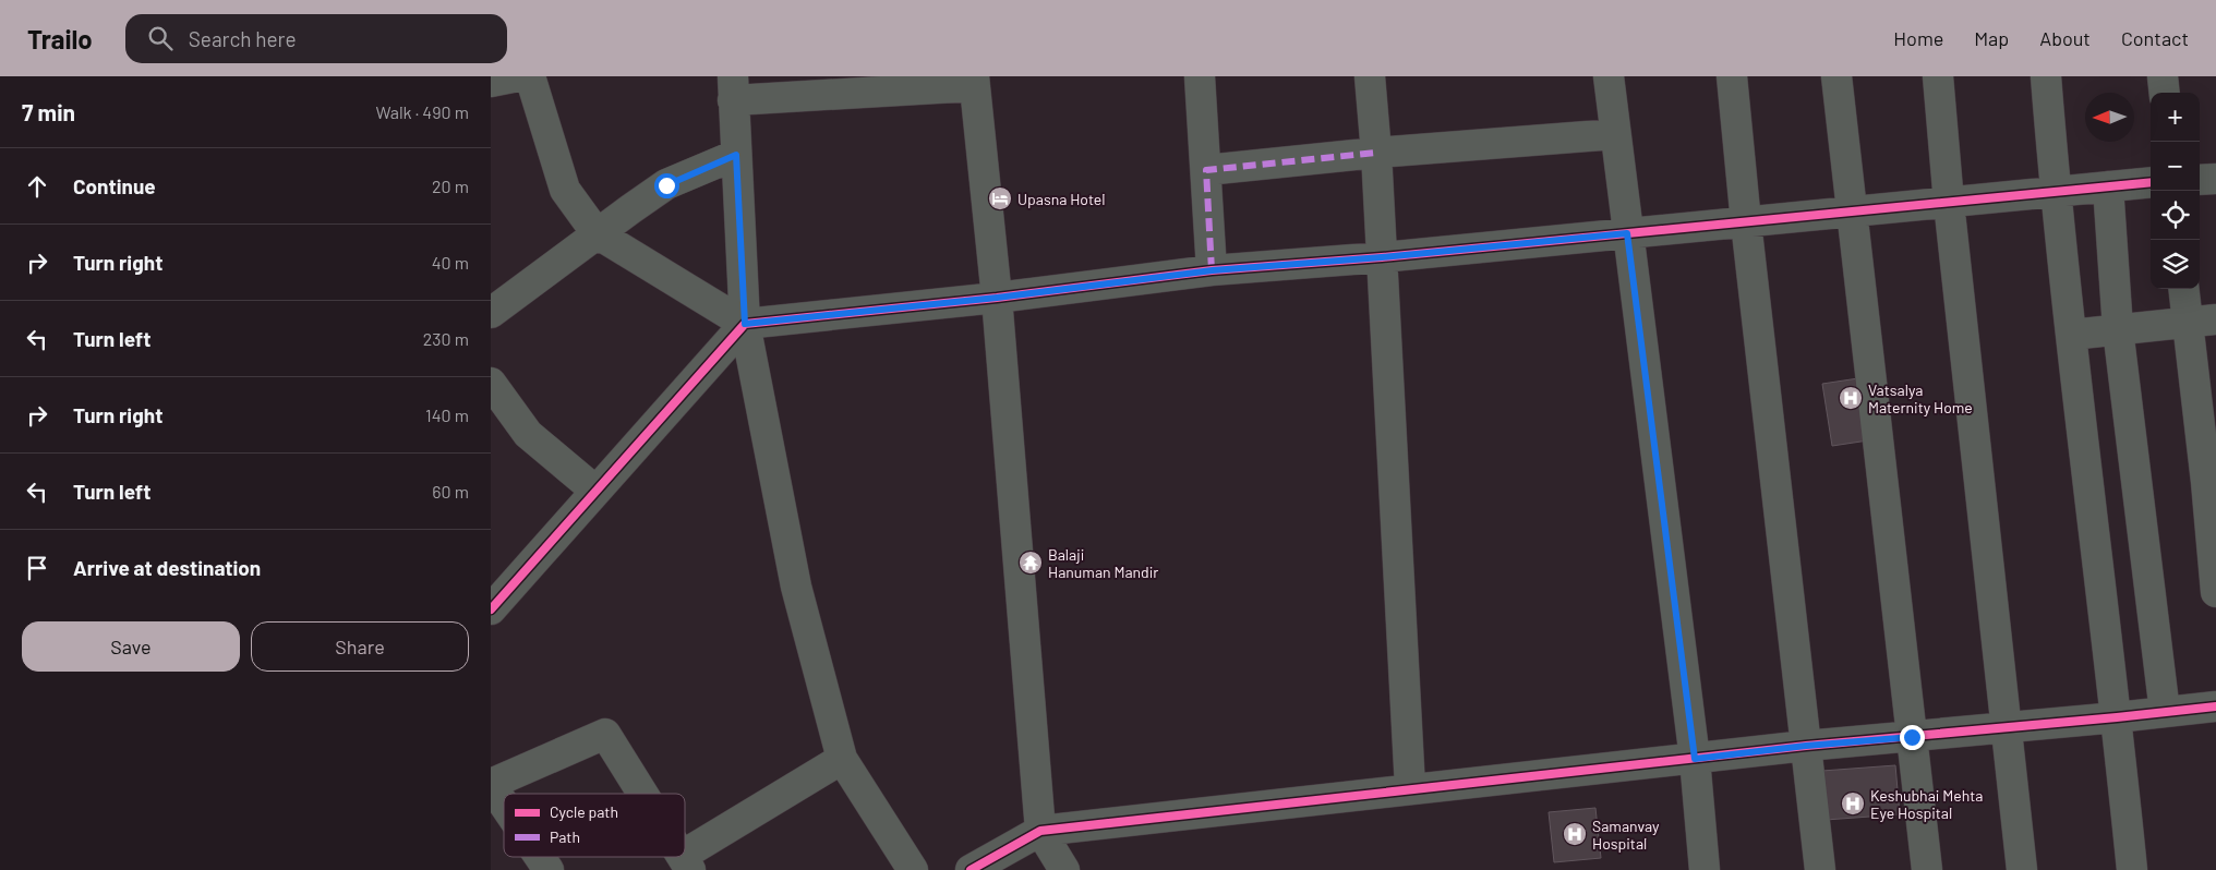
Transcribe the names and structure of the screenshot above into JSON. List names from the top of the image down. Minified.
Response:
{"places":{"hotel":["Upasna Hotel"],"hospital":["Vatsalya Maternity Home","Keshubhai Mehta Eye Hospital","Samanvay Hospital"],"temple":["Balaji Hanuman Mandir"]},"legend":["Cycle path","Path"],"north":"left","page":{"header":"Trailo","search":"Search here","nav":["Home","Map","About","Contact"],"heading":["7 min","Walk · 490 m"],"map_buttons":["+","−"],"list":[["Continue","20 m"],["Turn right","40 m"],["Turn left","230 m"],["Turn right","140 m"],["Turn left","60 m"],"Arrive at destination"],"buttons":["Save","Share"]}}
